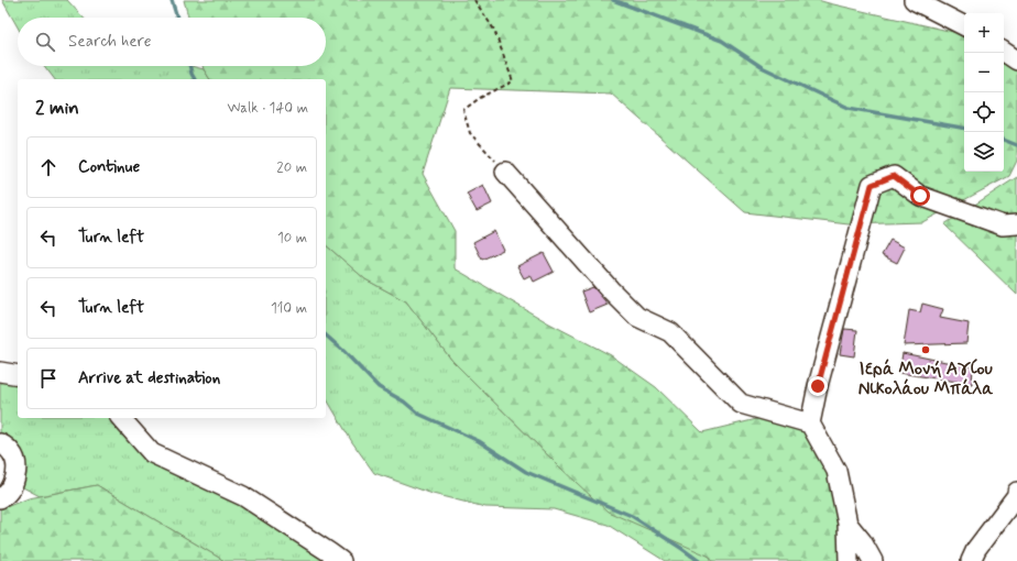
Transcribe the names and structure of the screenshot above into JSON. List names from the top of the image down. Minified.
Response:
{"places":["Ιερά Μονή Αγίου Νικολάου Μπάλα"],"page":{"map_buttons":["+","−"],"search":"Search here","heading":["2 min","Walk · 140 m"],"list":[["Continue","20 m"],["Turn left","10 m"],["Turn left","110 m"],"Arrive at destination"]}}
